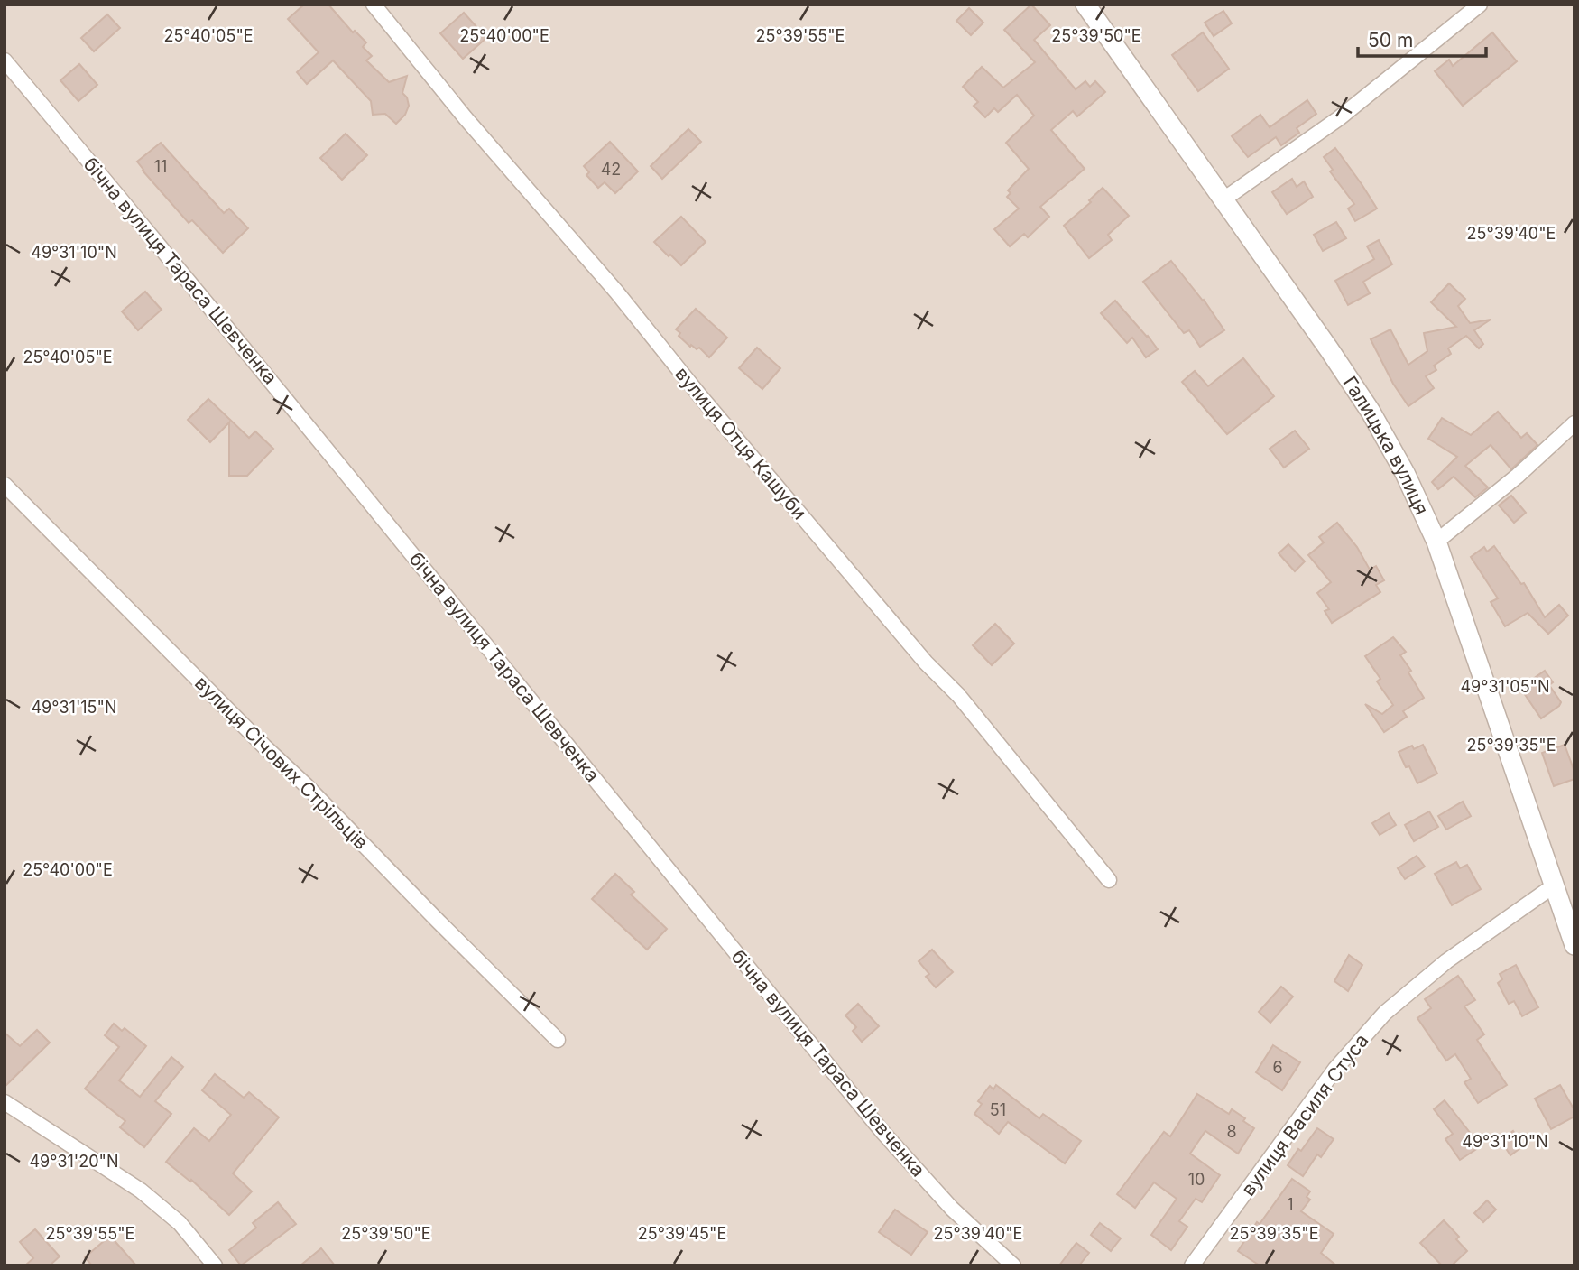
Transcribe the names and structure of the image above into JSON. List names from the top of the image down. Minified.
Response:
{"streets":{"street":["бічна вулиця Тараса Шевченка","вулиця Отця Кашуби","Галицька вулиця","вулиця Січових Стрільців","вулиця Василя Стуса"]},"crossings":[["Галицька вулиця","вулиця Василя Стуса"]],"house_numbers":["11","42","6","51","8","10","1"],"scale_bar":"50 m","coordinates":["25°40'05\"E","25°40'00\"E","25°39'55\"E","25°39'50\"E","25°39'40\"E","49°31'10\"N","49°31'05\"N","49°31'15\"N","25°39'35\"E","49°31'20\"N","25°39'45\"E"]}
